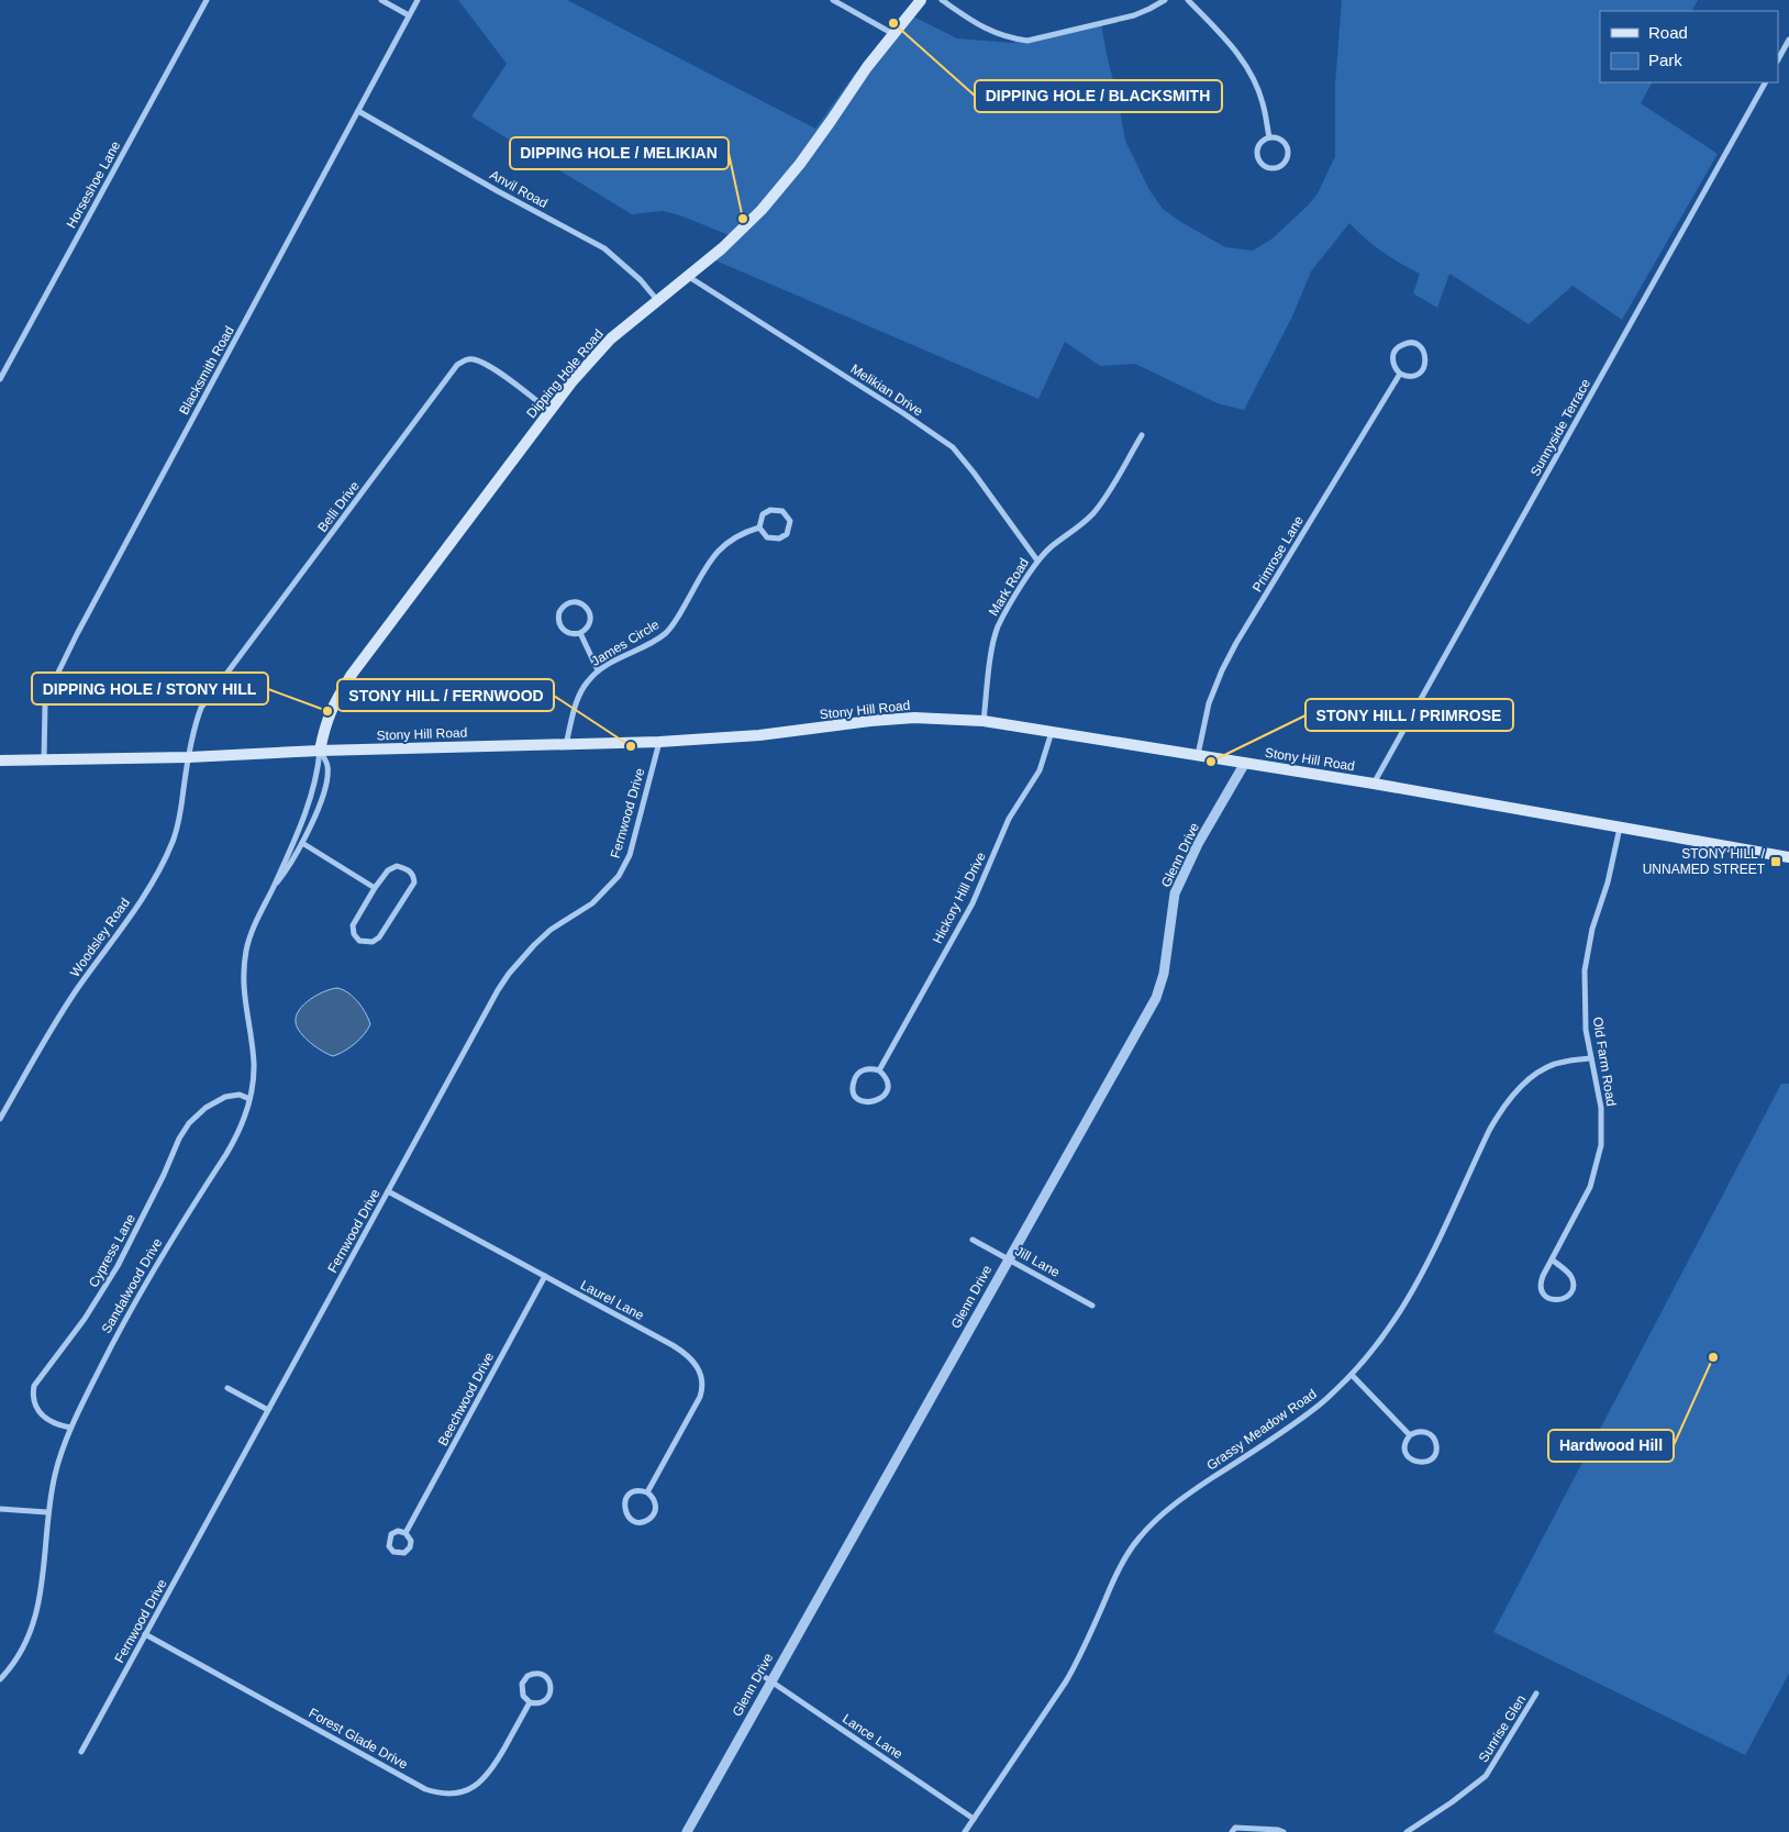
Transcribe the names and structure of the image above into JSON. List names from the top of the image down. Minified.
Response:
{"streets":{"main road":["Dipping Hole Road","Stony Hill Road"],"street":["Horseshoe Lane","Anvil Road","Blacksmith Road","Melikian Drive","Sunnyside Terrace","Belli Drive","Primrose Lane","Mark Road","James Circle","Fernwood Drive","Glenn Drive","Hickory Hill Drive","Woodsley Road","Old Farm Road","Cypress Lane","Jill Lane","Sandalwood Drive","Laurel Lane","Beechwood Drive","Grassy Meadow Road","Sunrise Glen","Lance Lane","Forest Glade Drive"]},"crossings":[["Anvil Road","Blacksmith Road"],["Anvil Road","Dipping Hole Road"],["Blacksmith Road","Stony Hill Road"],["Dipping Hole Road","Melikian Drive"],["Dipping Hole Road","Belli Drive"],["Dipping Hole Road","Stony Hill Road"],["Melikian Drive","Mark Road"],["Sunnyside Terrace","Stony Hill Road"],["Belli Drive","Stony Hill Road"],["Belli Drive","Woodsley Road"],["Primrose Lane","Stony Hill Road"],["Mark Road","Stony Hill Road"],["James Circle","Stony Hill Road"],["Stony Hill Road","Fernwood Drive"],["Stony Hill Road","Glenn Drive"],["Stony Hill Road","Hickory Hill Drive"],["Stony Hill Road","Woodsley Road"],["Stony Hill Road","Old Farm Road"],["Fernwood Drive","Laurel Lane"],["Fernwood Drive","Forest Glade Drive"],["Glenn Drive","Jill Lane"],["Glenn Drive","Lance Lane"],["Old Farm Road","Grassy Meadow Road"],["Cypress Lane","Sandalwood Drive"],["Laurel Lane","Beechwood Drive"],["Grassy Meadow Road","Lance Lane"]],"places":{"other":["DIPPING HOLE / BLACKSMITH","DIPPING HOLE / MELIKIAN","DIPPING HOLE / STONY HILL","STONY HILL / FERNWOOD","STONY HILL / PRIMROSE","Hardwood Hill"],"transit":["STONY HILL / UNNAMED STREET"]},"legend":["Road","Park"]}
